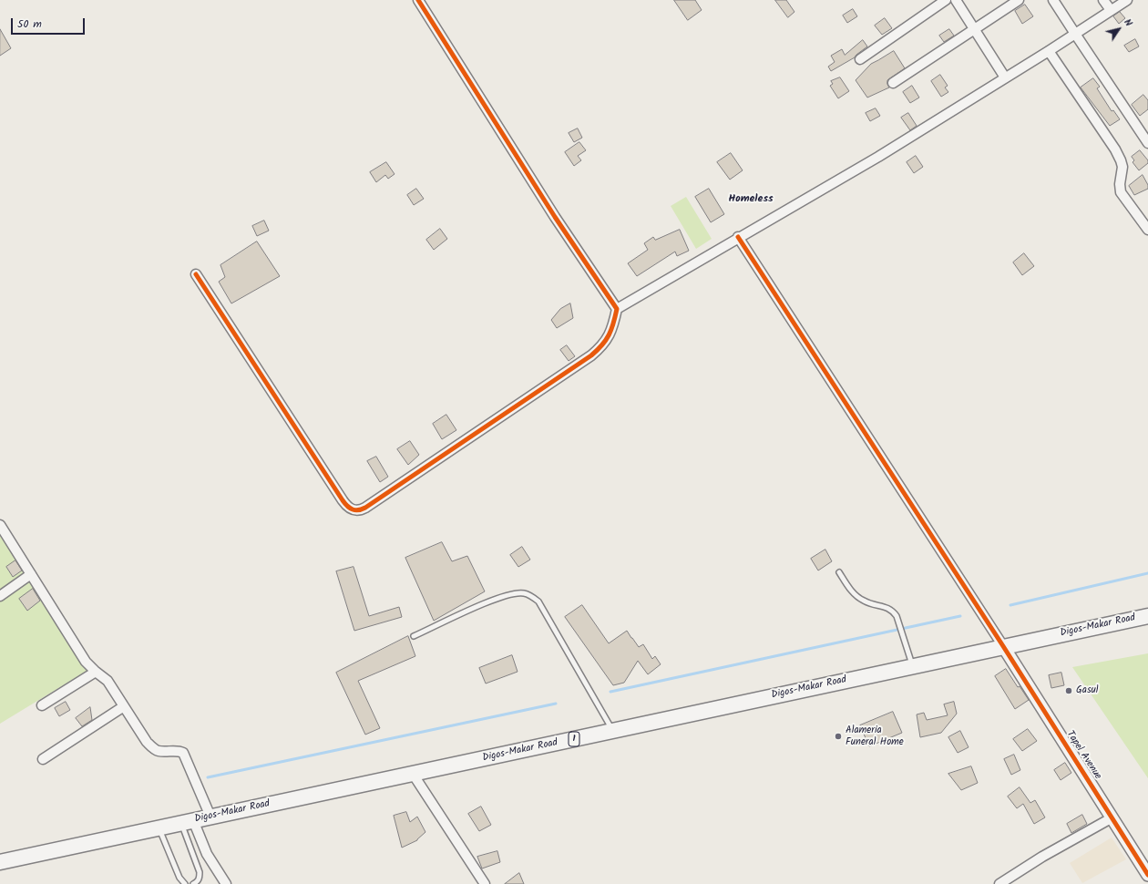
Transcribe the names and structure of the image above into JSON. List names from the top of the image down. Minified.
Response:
{"streets":{"main road":["Digos-Makar Road","1"],"street":["Tapel Avenue"]},"crossings":[["Digos-Makar Road","Tapel Avenue"]],"districts":["Homeless"],"places":["Gasul","Alameria Funeral Home"],"scale_bar":"50 m","north":"top right"}
